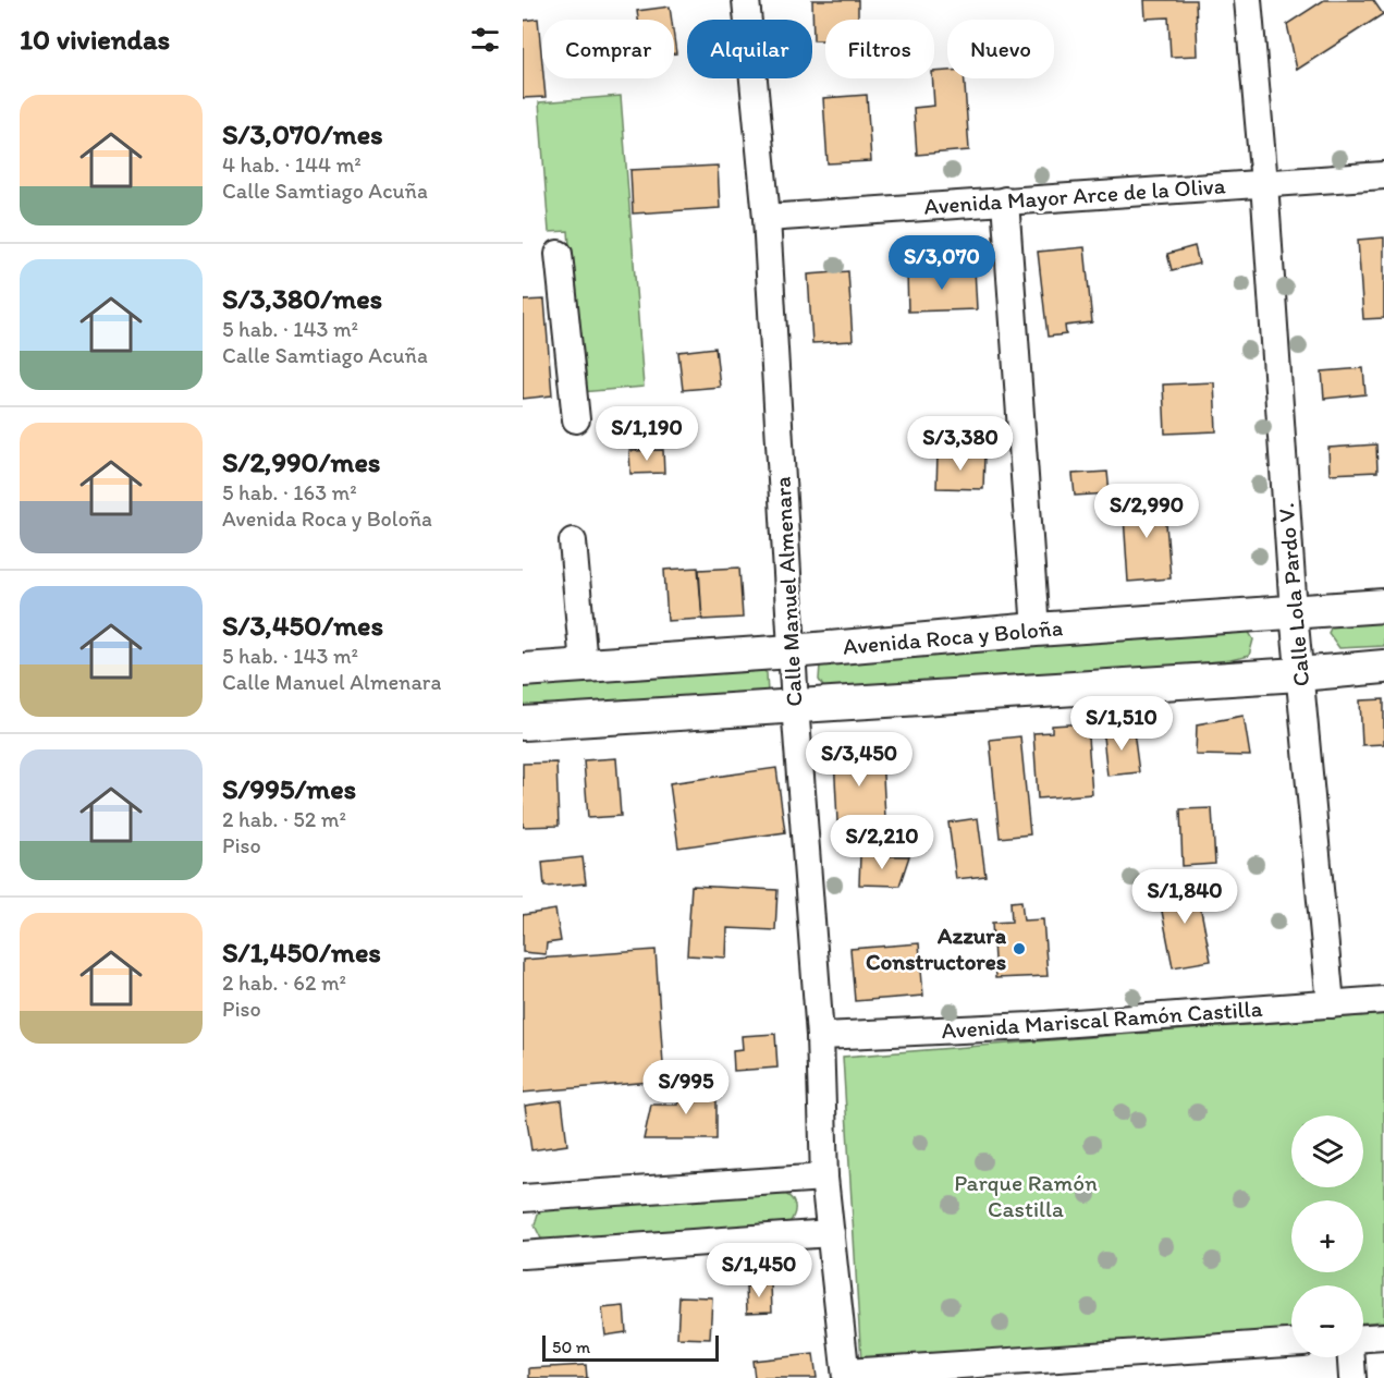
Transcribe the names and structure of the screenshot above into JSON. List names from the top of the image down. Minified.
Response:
{"streets":{"main road":["Avenida Roca y Boloña"],"street":["Avenida Mayor Arce de la Oliva","Calle Manuel Almenara","Calle Lola Pardo V.","Avenida Mariscal Ramón Castilla"]},"crossings":[["Avenida Mayor Arce de la Oliva","Calle Manuel Almenara"],["Avenida Mayor Arce de la Oliva","Calle Lola Pardo V."],["Calle Manuel Almenara","Avenida Roca y Boloña"],["Calle Manuel Almenara","Avenida Mariscal Ramón Castilla"],["Calle Lola Pardo V.","Avenida Roca y Boloña"],["Calle Lola Pardo V.","Avenida Mariscal Ramón Castilla"]],"parks":["Parque Ramón Castilla"],"places":["Azzura Constructores"],"scale_bar":"50 m","page":{"heading":"10 viviendas","chip":["Comprar","Alquilar","Filtros","Nuevo"],"list":[{"name":"S/3,070/mes","note":"4 hab. · 144 m² · Calle Samtiago Acuña"},{"name":"S/3,380/mes","note":"5 hab. · 143 m² · Calle Samtiago Acuña"},{"name":"S/2,990/mes","note":"5 hab. · 163 m² · Avenida Roca y Boloña"},{"name":"S/3,450/mes","note":"5 hab. · 143 m² · Calle Manuel Almenara"},{"name":"S/995/mes","note":"2 hab. · 52 m² · Piso"},{"name":"S/1,450/mes","note":"2 hab. · 62 m² · Piso"}],"price":["S/3,070","S/1,190","S/3,380","S/2,990","S/1,510","S/3,450","S/2,210","S/1,840","S/995","S/1,450"],"map_buttons":["+","−"],"scale":"50 m"}}
